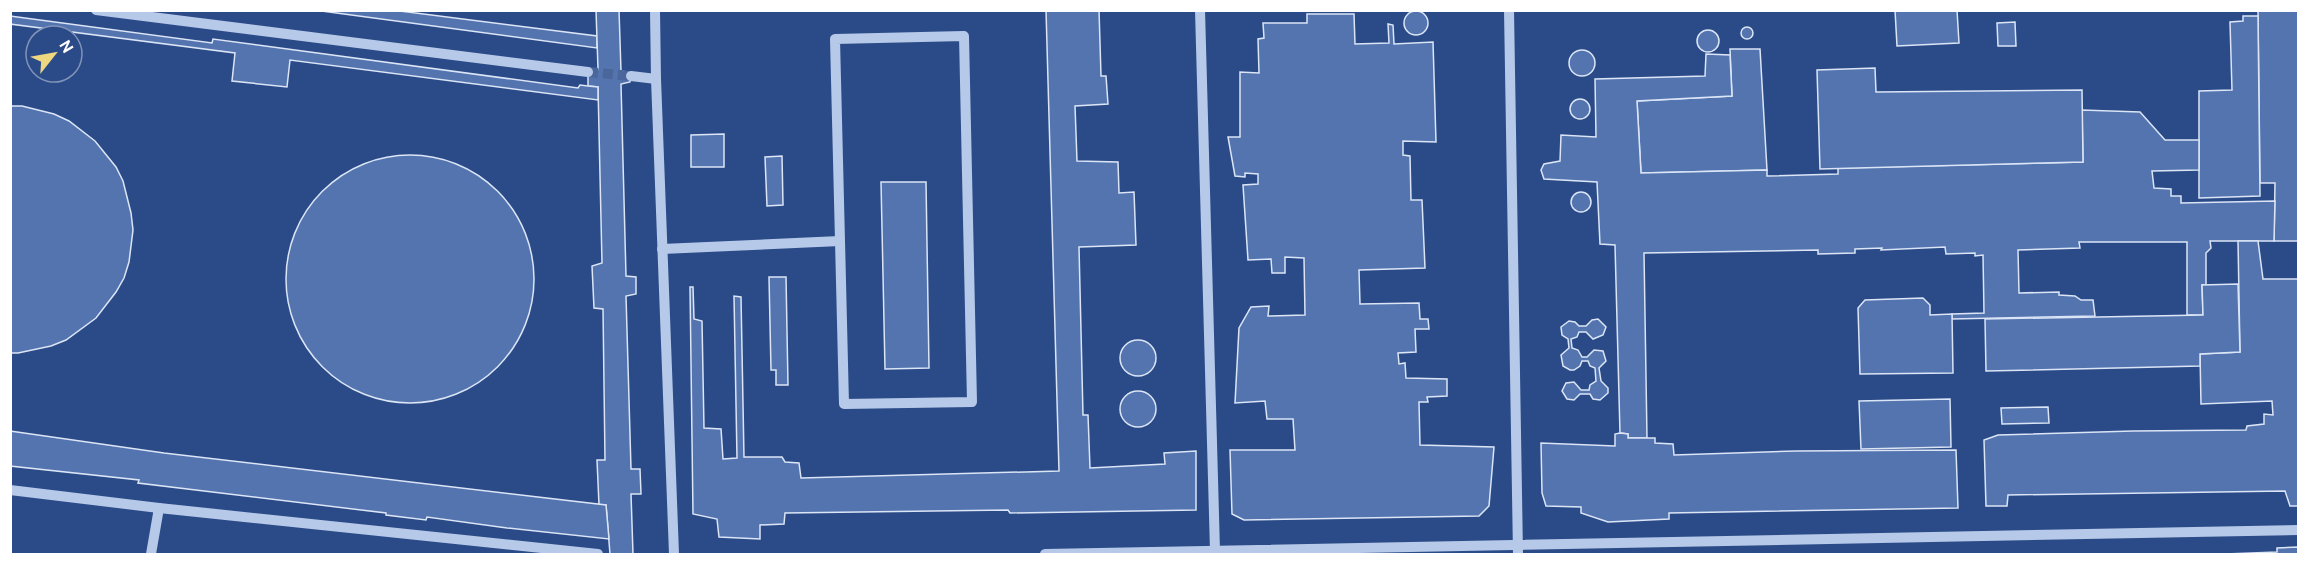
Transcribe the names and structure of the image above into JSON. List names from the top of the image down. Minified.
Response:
{"north":"top right"}
